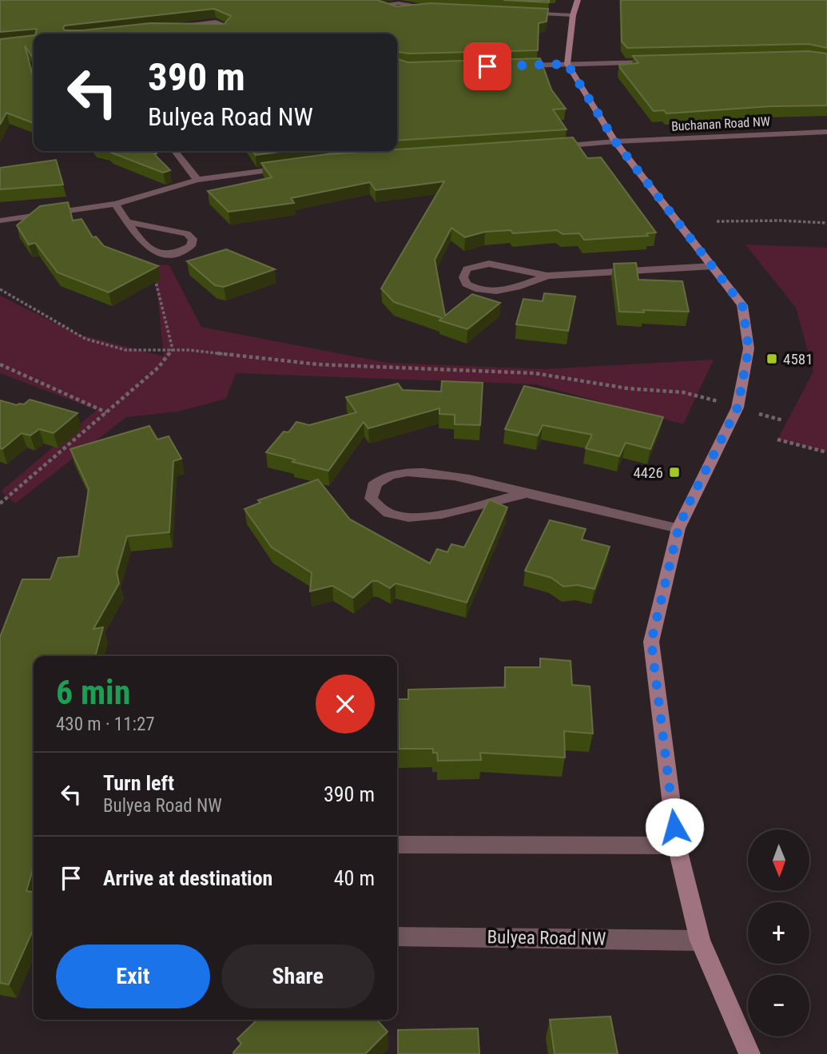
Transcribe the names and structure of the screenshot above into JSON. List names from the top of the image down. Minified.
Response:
{"streets":{"street":["Buchanan Road NW","Bulyea Road NW"]},"places":{"transit":["4581","4426"]},"north":"bottom","page":{"turn":["390 m","Bulyea Road NW"],"heading":["6 min","430 m · 11:27"],"list":[{"name":"Turn left","note":"Bulyea Road NW","value":"390 m"},{"name":"Arrive at destination","value":"40 m"}],"map_buttons":["+","−"],"buttons":["Exit","Share"]}}
